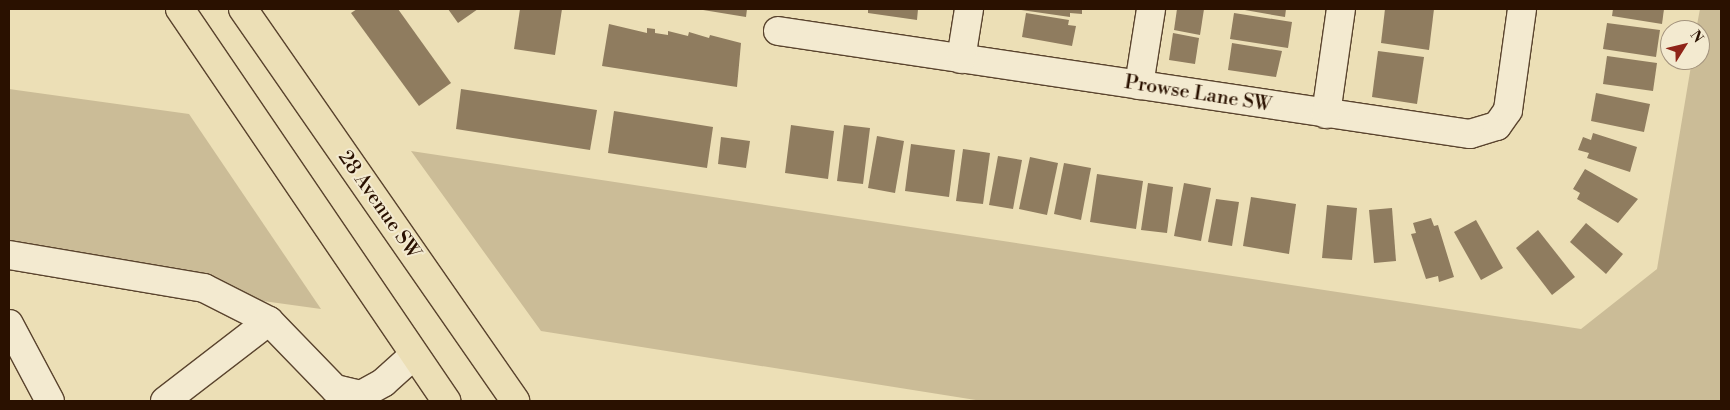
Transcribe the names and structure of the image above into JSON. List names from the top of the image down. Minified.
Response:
{"streets":{"main road":["28 Avenue SW"],"street":["Prowse Lane SW"]},"north":"top right"}
